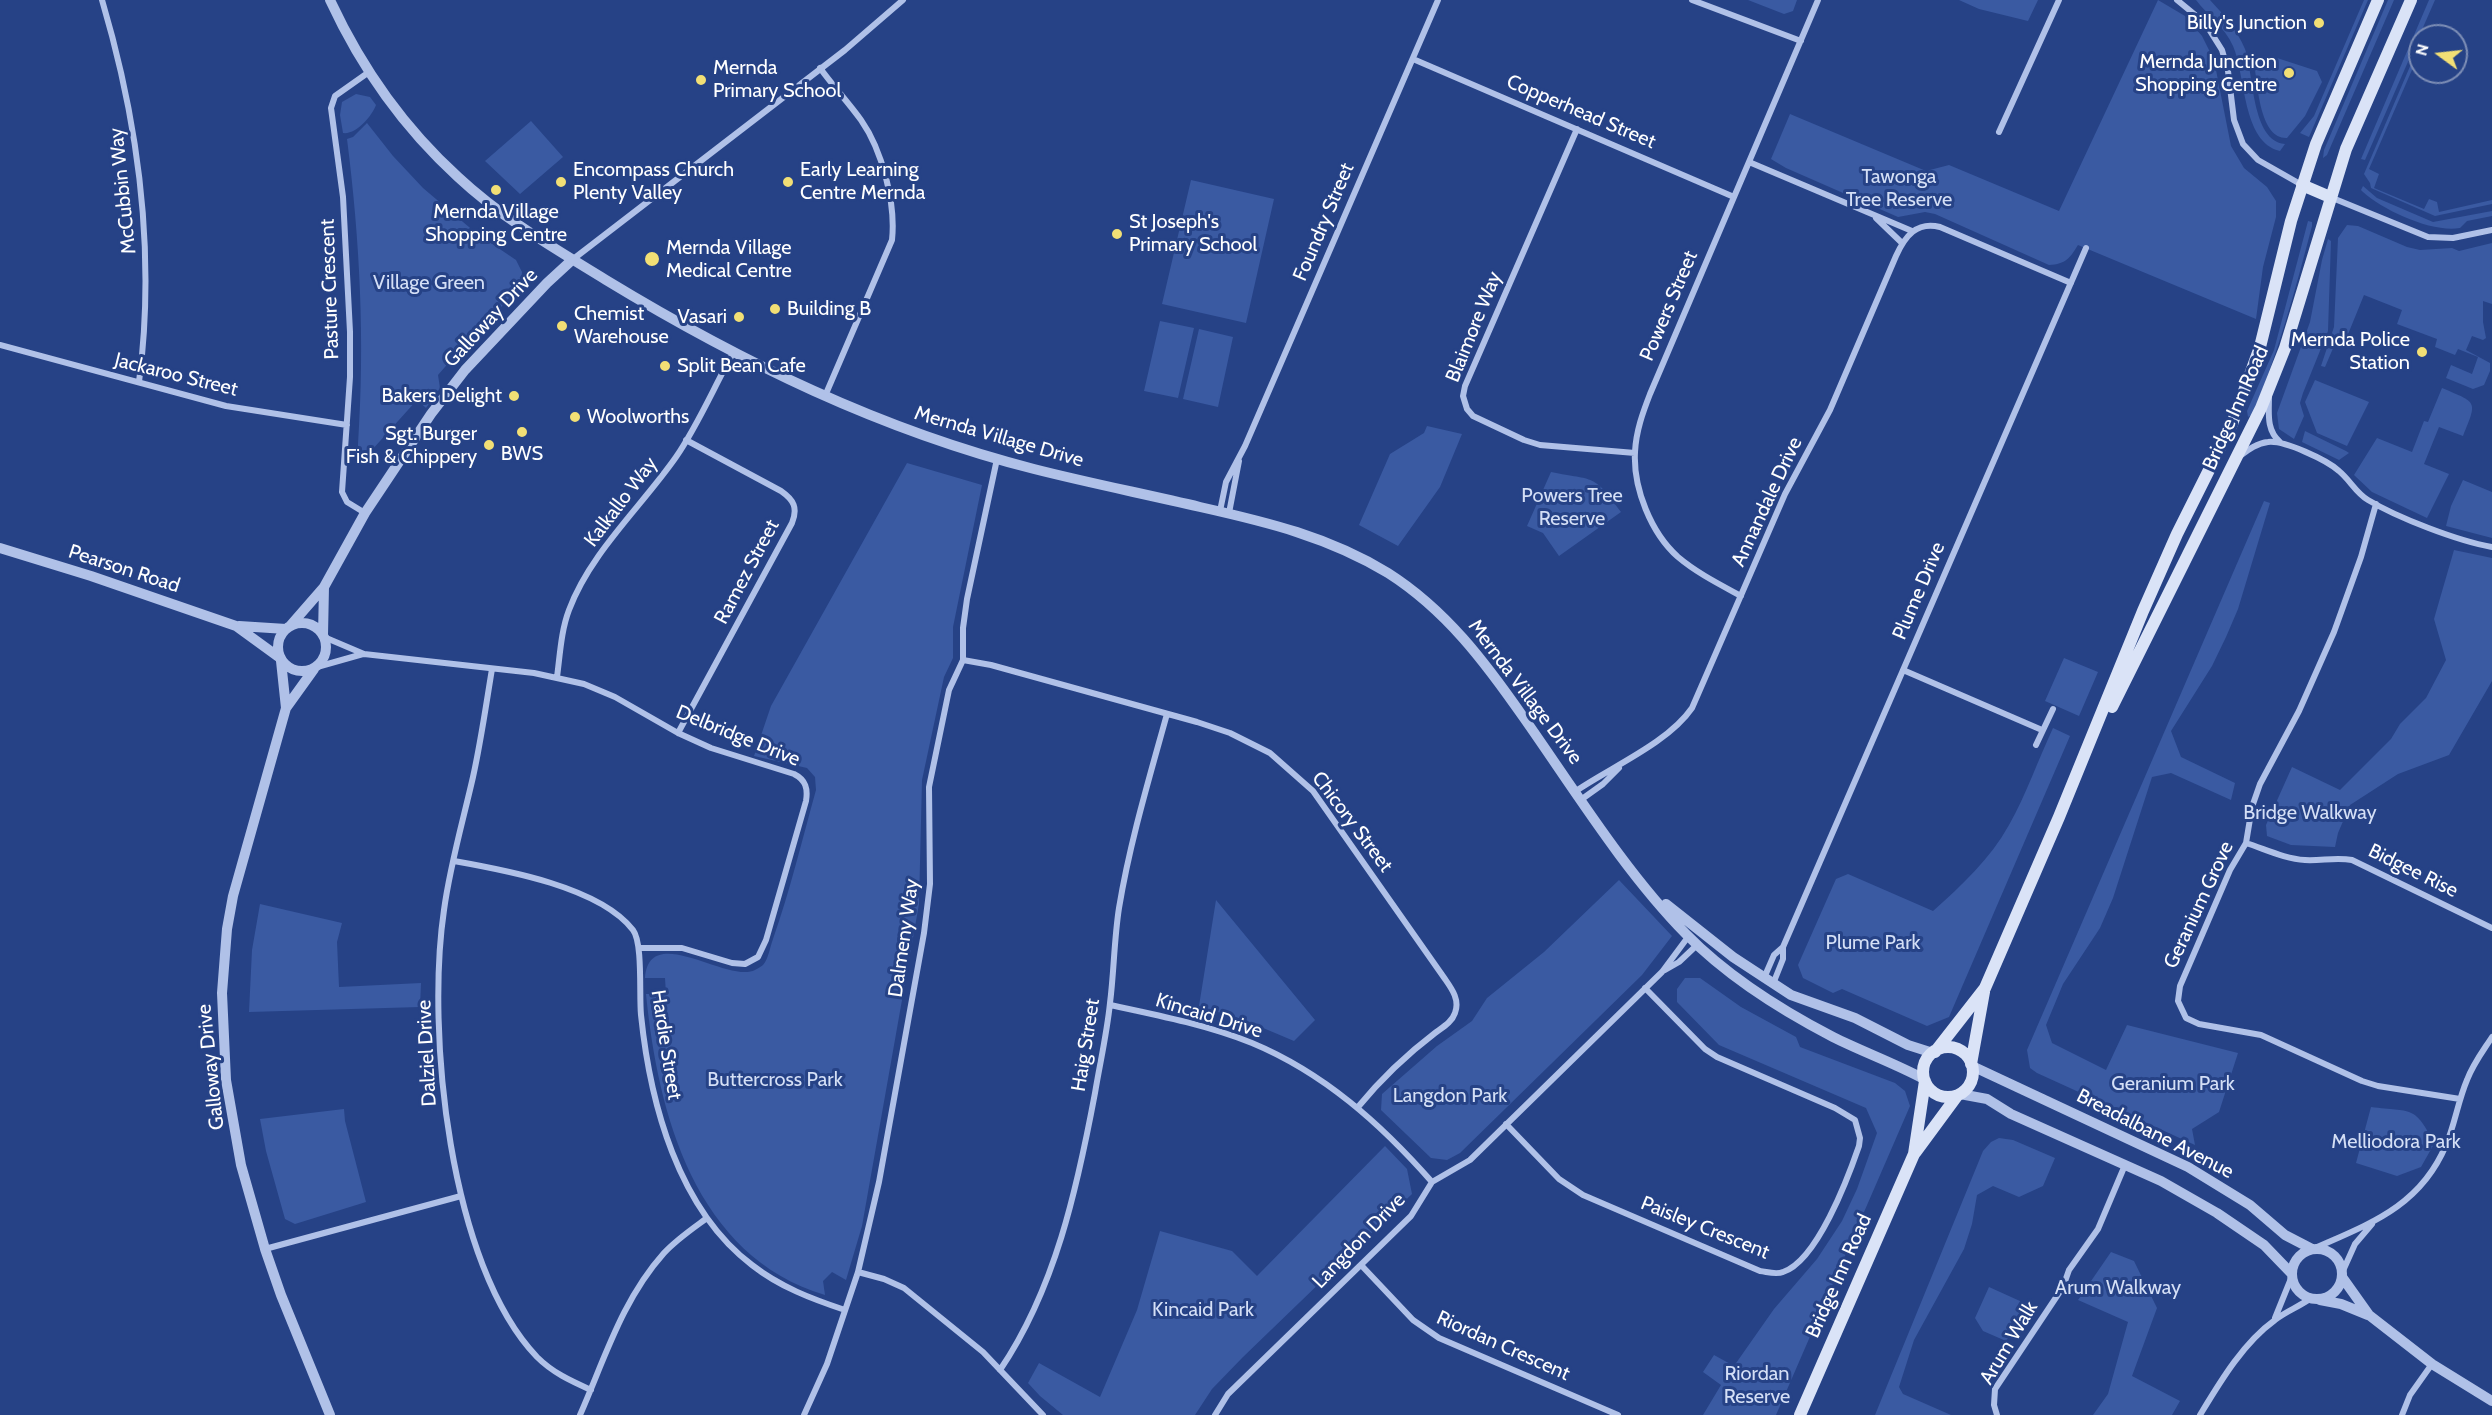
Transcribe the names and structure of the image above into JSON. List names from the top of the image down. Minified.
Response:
{"streets":{"main road":["Bridge Inn Road"],"street":["Copperhead Street","McCubbin Way","Foundry Street","Pasture Crescent","Powers Street","Galloway Drive","Blaimore Way","Jackaroo Street","Mernda Village Drive","Kalkallo Way","Annandale Drive","Pearson Road","Ramez Street","Plume Drive","Delbridge Drive","Chicory Street","Bidgee Rise","Geranium Grove","Dalmeny Way","Kincaid Drive","Hardie Street","Haig Street","Dalziel Drive","Breadalbane Avenue","Paisley Crescent","Langdon Drive","Arum Walk","Riordan Crescent"]},"crossings":[["Copperhead Street","Foundry Street"],["Copperhead Street","Powers Street"],["Copperhead Street","Blaimore Way"],["McCubbin Way","Jackaroo Street"],["Foundry Street","Mernda Village Drive"],["Pasture Crescent","Galloway Drive"],["Pasture Crescent","Jackaroo Street"],["Pasture Crescent","Mernda Village Drive"],["Powers Street","Blaimore Way"],["Powers Street","Annandale Drive"],["Galloway Drive","Mernda Village Drive"],["Galloway Drive","Pearson Road"],["Galloway Drive","Delbridge Drive"],["Bridge Inn Road","Mernda Village Drive"],["Bridge Inn Road","Breadalbane Avenue"],["Mernda Village Drive","Kalkallo Way"],["Mernda Village Drive","Annandale Drive"],["Mernda Village Drive","Plume Drive"],["Mernda Village Drive","Dalmeny Way"],["Mernda Village Drive","Breadalbane Avenue"],["Mernda Village Drive","Langdon Drive"],["Kalkallo Way","Ramez Street"],["Kalkallo Way","Delbridge Drive"],["Pearson Road","Delbridge Drive"],["Ramez Street","Delbridge Drive"],["Delbridge Drive","Hardie Street"],["Delbridge Drive","Dalziel Drive"],["Chicory Street","Dalmeny Way"],["Chicory Street","Kincaid Drive"],["Chicory Street","Haig Street"],["Bidgee Rise","Geranium Grove"],["Dalmeny Way","Hardie Street"],["Kincaid Drive","Haig Street"],["Kincaid Drive","Langdon Drive"],["Hardie Street","Dalziel Drive"],["Breadalbane Avenue","Arum Walk"],["Paisley Crescent","Langdon Drive"],["Langdon Drive","Riordan Crescent"]],"parks":["Tawonga Tree Reserve","Village Green","Powers Tree Reserve","Bridge Walkway","Plume Park","Buttercross Park","Geranium Park","Langdon Park","Melliodora Park","Arum Walkway","Kincaid Park","Riordan Reserve"],"places":["Billy's Junction","Mernda Junction Shopping Centre","Mernda Primary School","Encompass Church Plenty Valley","Early Learning Centre Mernda","Mernda Village Shopping Centre","St Joseph's Primary School","Mernda Village Medical Centre","Building B","Vasari","Chemist Warehouse","Mernda Police Station","Split Bean Cafe","Bakers Delight","Woolworths","BWS","Sgt. Burger Fish & Chippery"],"north":"left"}
